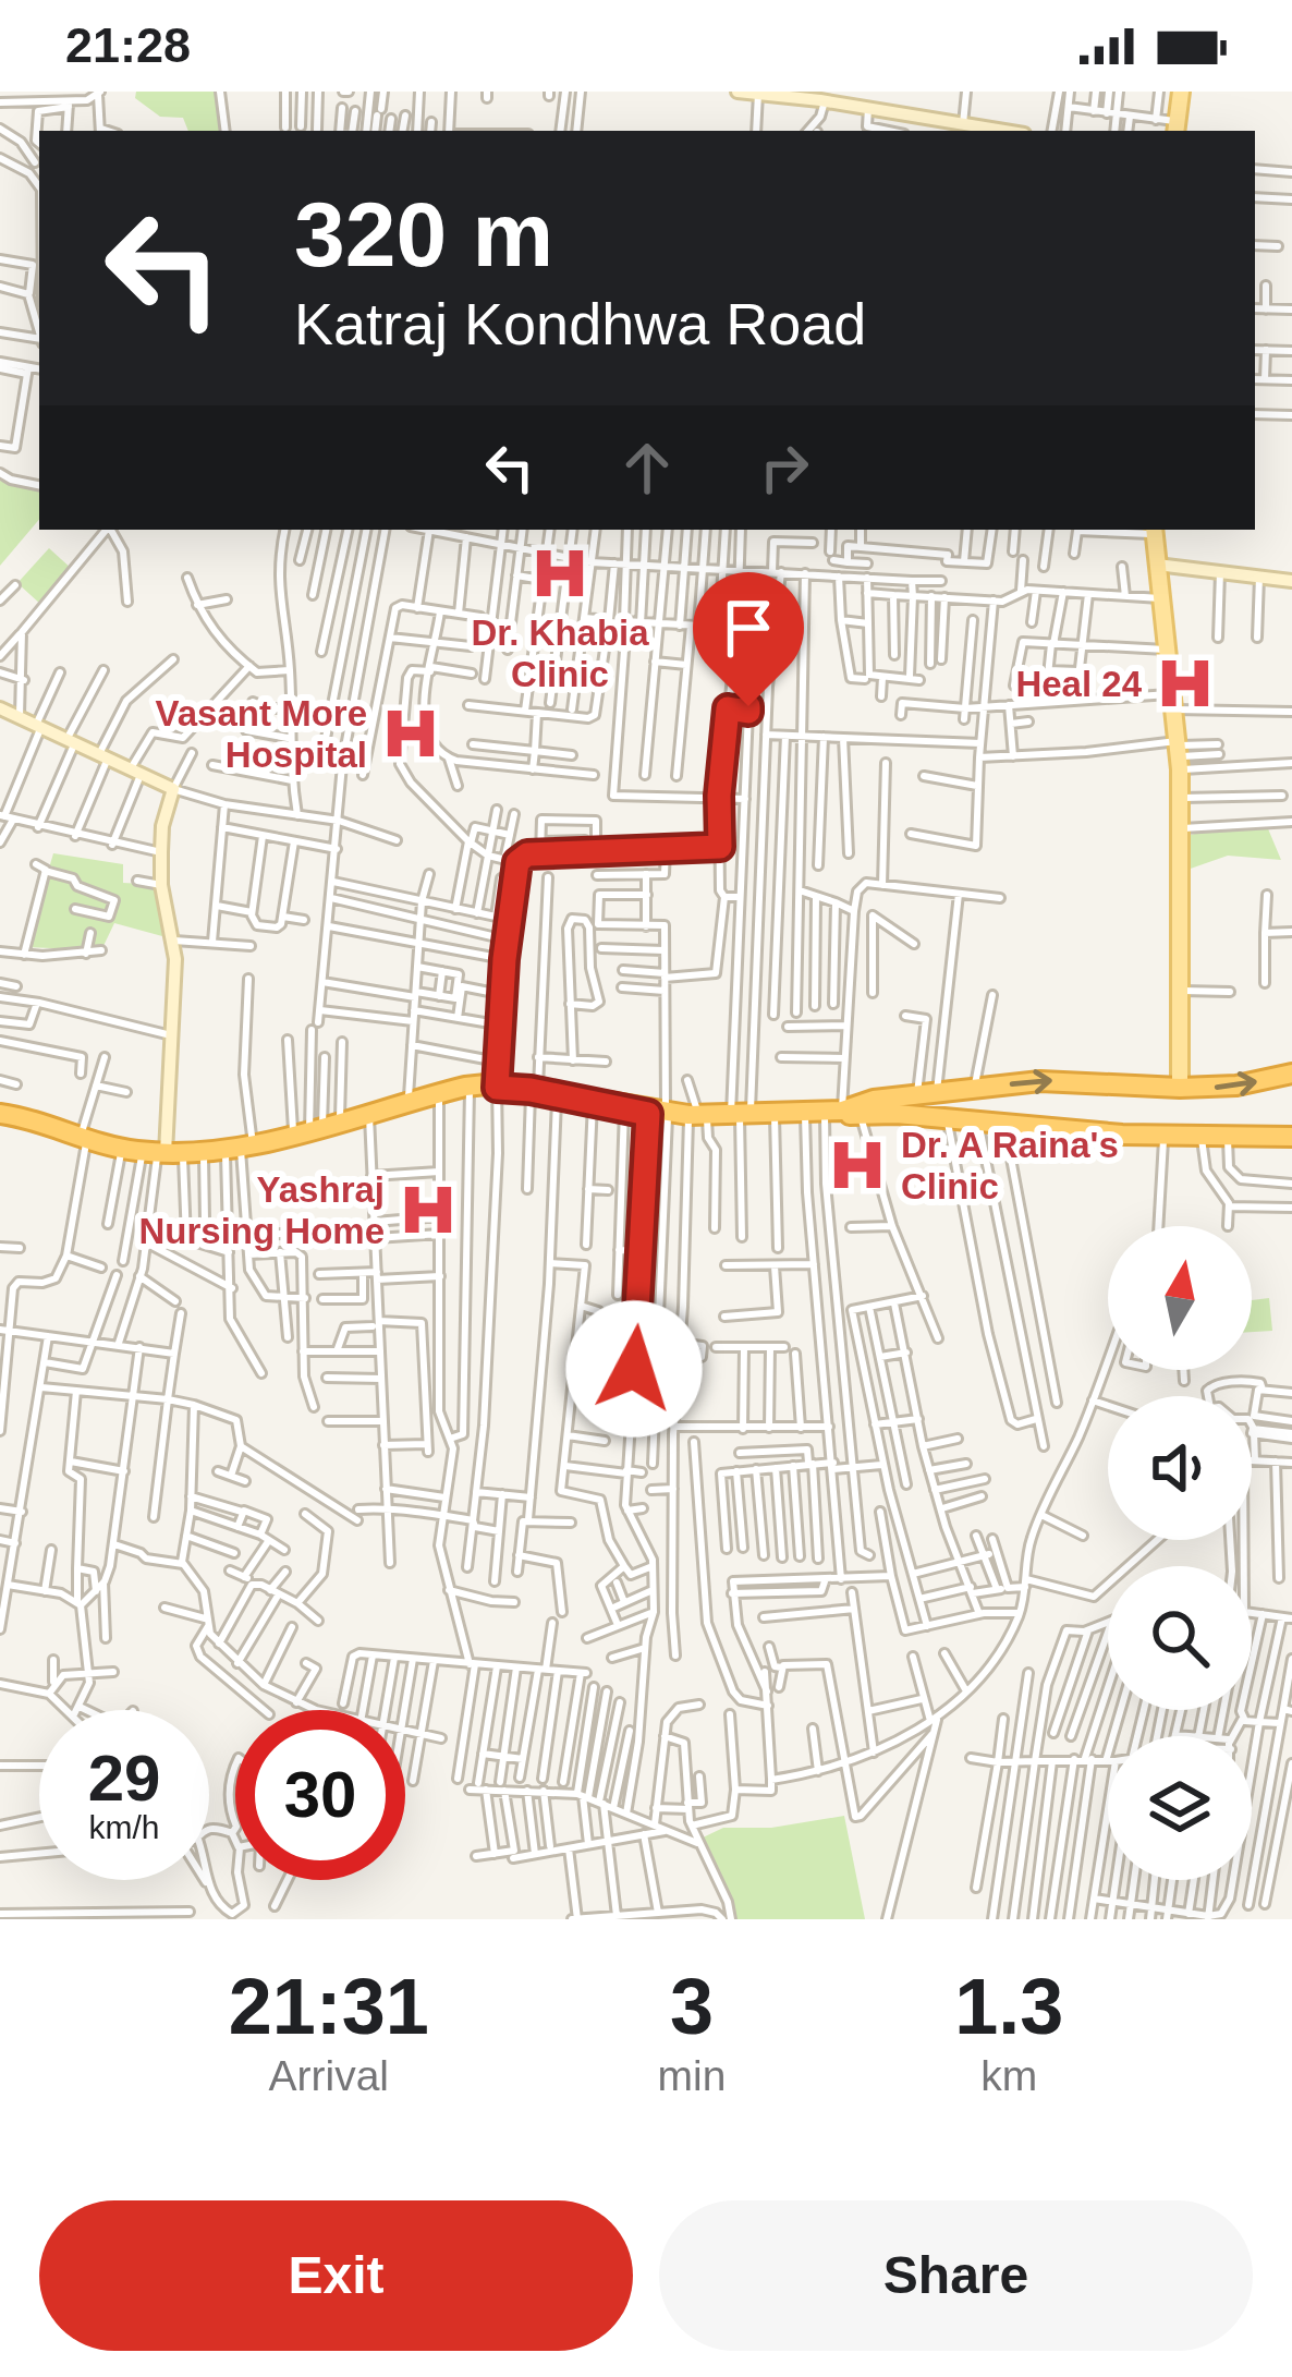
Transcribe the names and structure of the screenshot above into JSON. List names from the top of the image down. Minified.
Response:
{"places":{"hospital":["Dr. Khabia Clinic","Heal 24","Vasant More Hospital","Dr. A Raina's Clinic","Yashraj Nursing Home"]},"north":"top","page":{"status":"21:28","turn":["320 m","Katraj Kondhwa Road"],"speed":"29 km/h","limit":"30","eta":["21:31","Arrival","3","min","1.3","km"],"buttons":["Exit","Share"]}}
